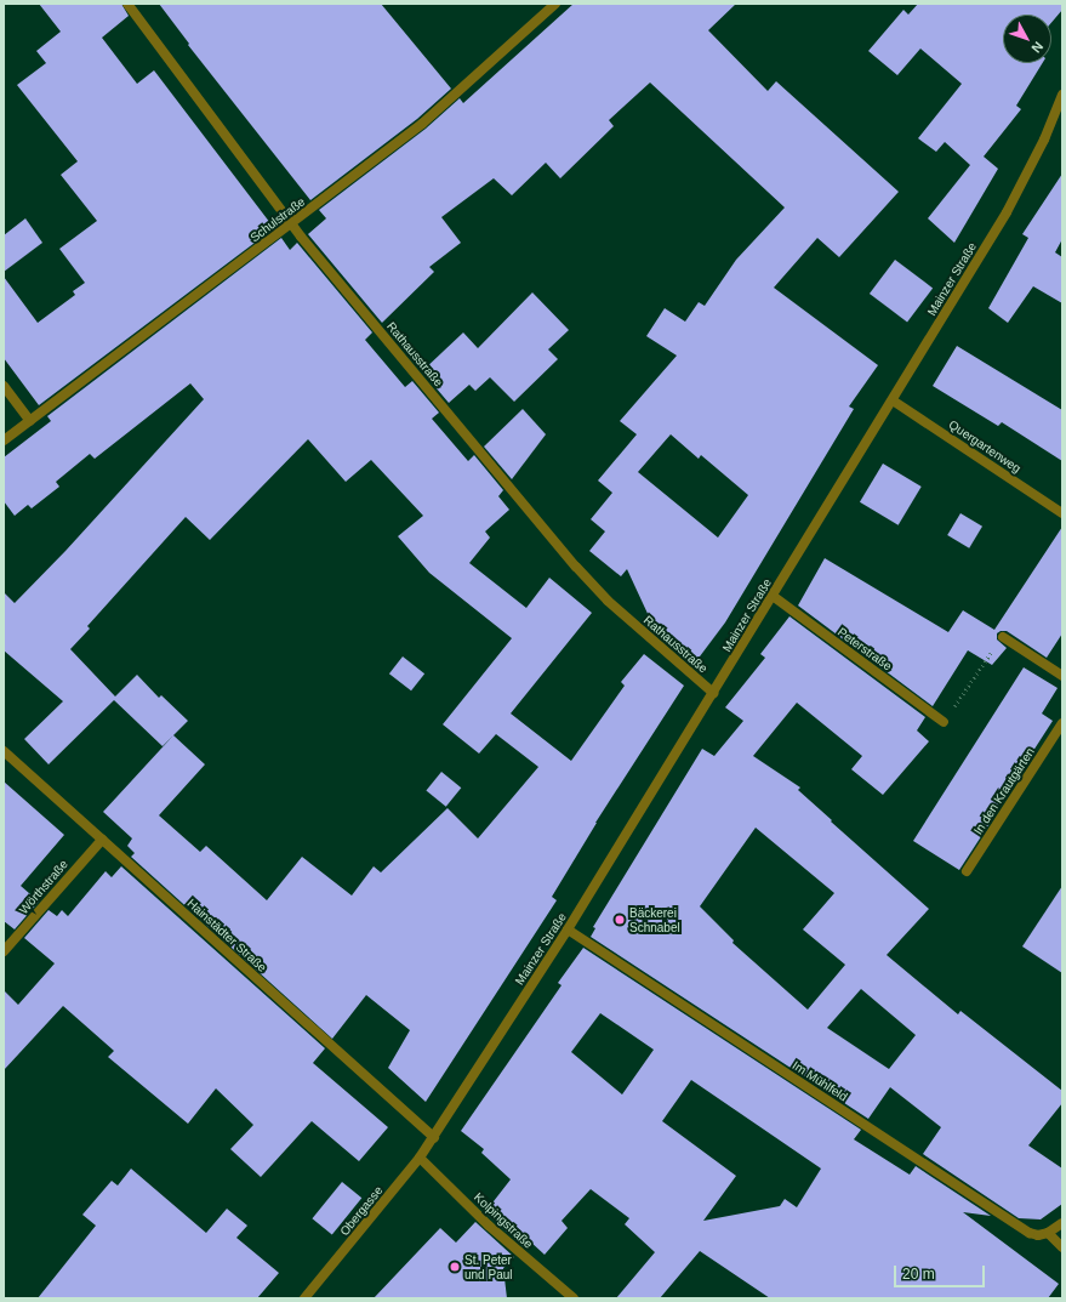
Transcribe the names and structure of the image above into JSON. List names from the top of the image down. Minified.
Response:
{"streets":{"street":["Schulstraße","Mainzer Straße","Rathausstraße","Quergartenweg","Peterstraße","In den Krautgärten","Wörthstraße","Hainstädter Straße","Im Mühlfeld","Obergasse","Kolpingstraße"]},"crossings":[["Schulstraße","Rathausstraße"],["Mainzer Straße","Rathausstraße"],["Mainzer Straße","Quergartenweg"],["Mainzer Straße","Peterstraße"],["Mainzer Straße","Hainstädter Straße"],["Mainzer Straße","Im Mühlfeld"],["Mainzer Straße","Obergasse"],["Wörthstraße","Hainstädter Straße"],["Hainstädter Straße","Obergasse"],["Obergasse","Kolpingstraße"]],"places":["Bäckerei Schnabel","St. Peter und Paul"],"scale_bar":"20 m","north":"bottom right"}
